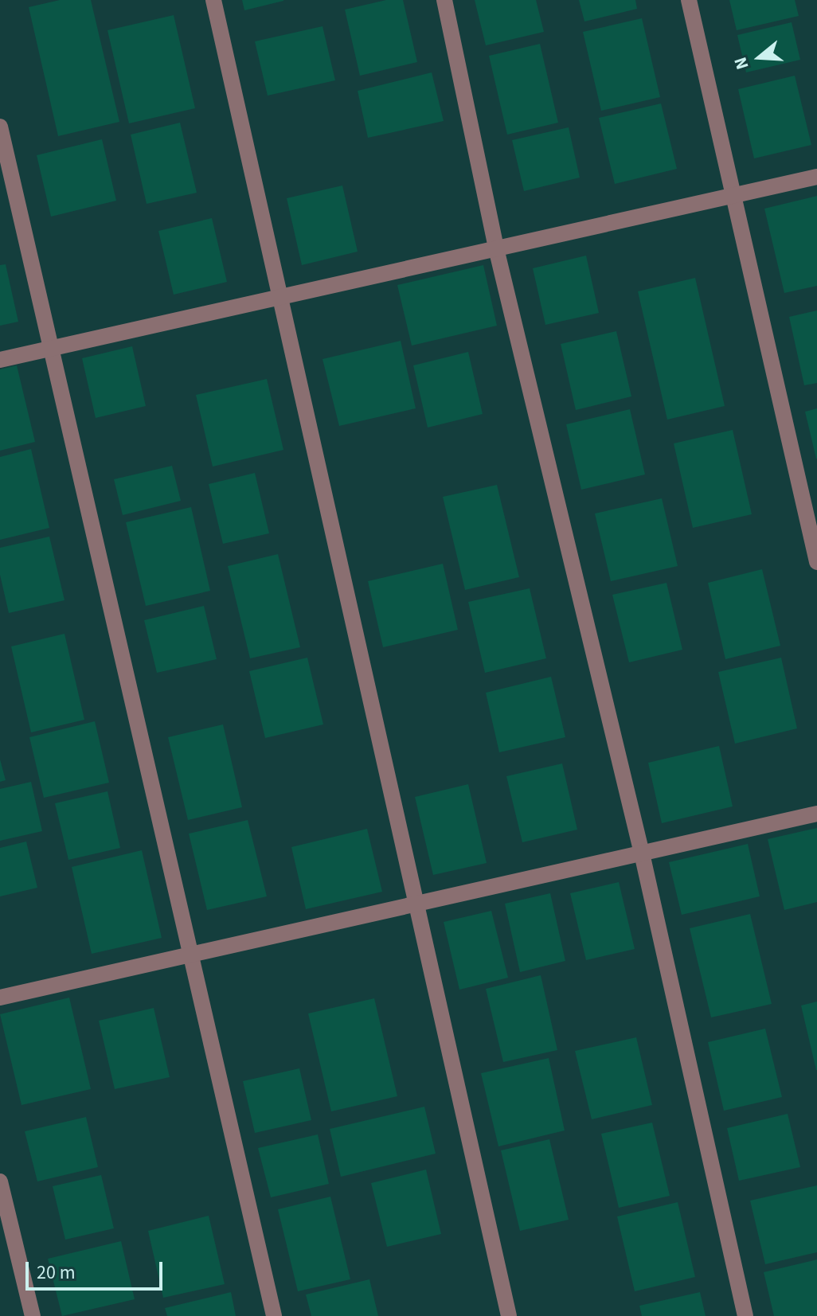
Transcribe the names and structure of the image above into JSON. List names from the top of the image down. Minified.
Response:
{"scale_bar":"20 m","north":"left"}
